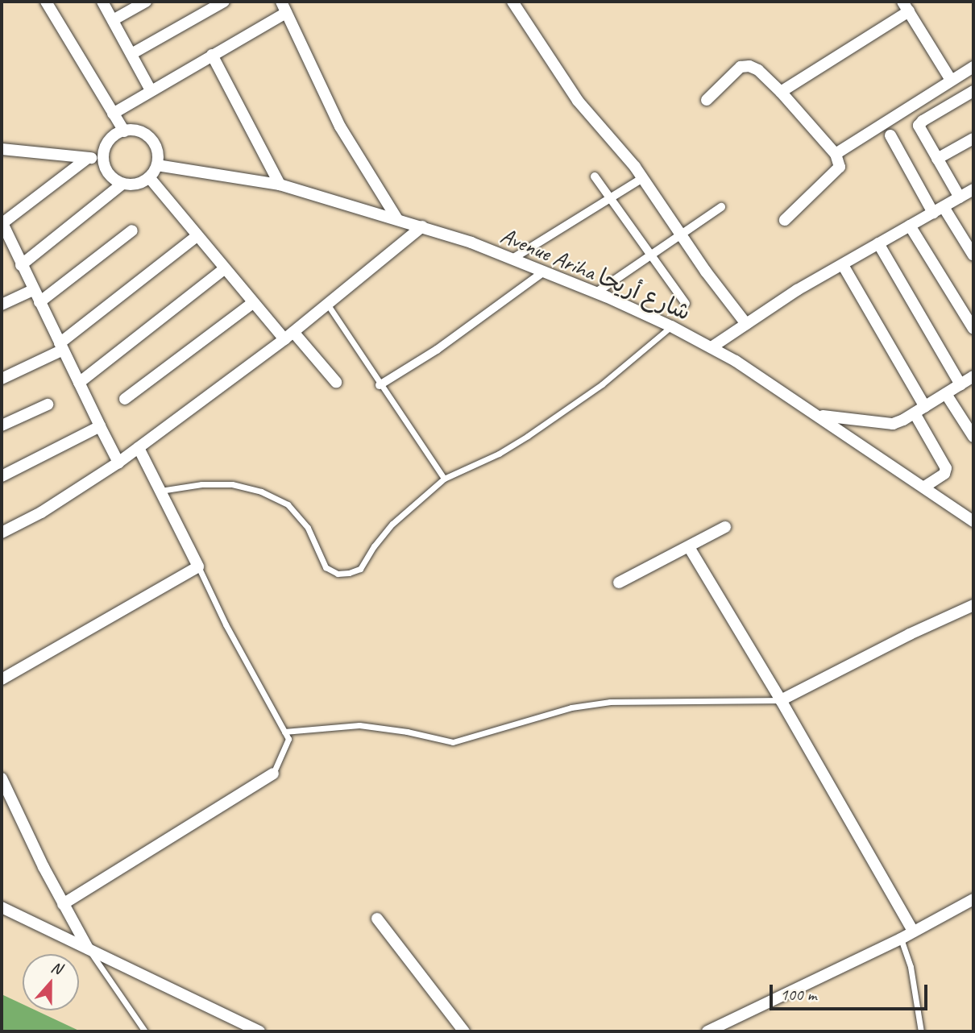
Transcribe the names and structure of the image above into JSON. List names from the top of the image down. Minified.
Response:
{"streets":{"street":["Avenue Ariha شارع أريحا"]},"scale_bar":"100 m","north":"top"}
